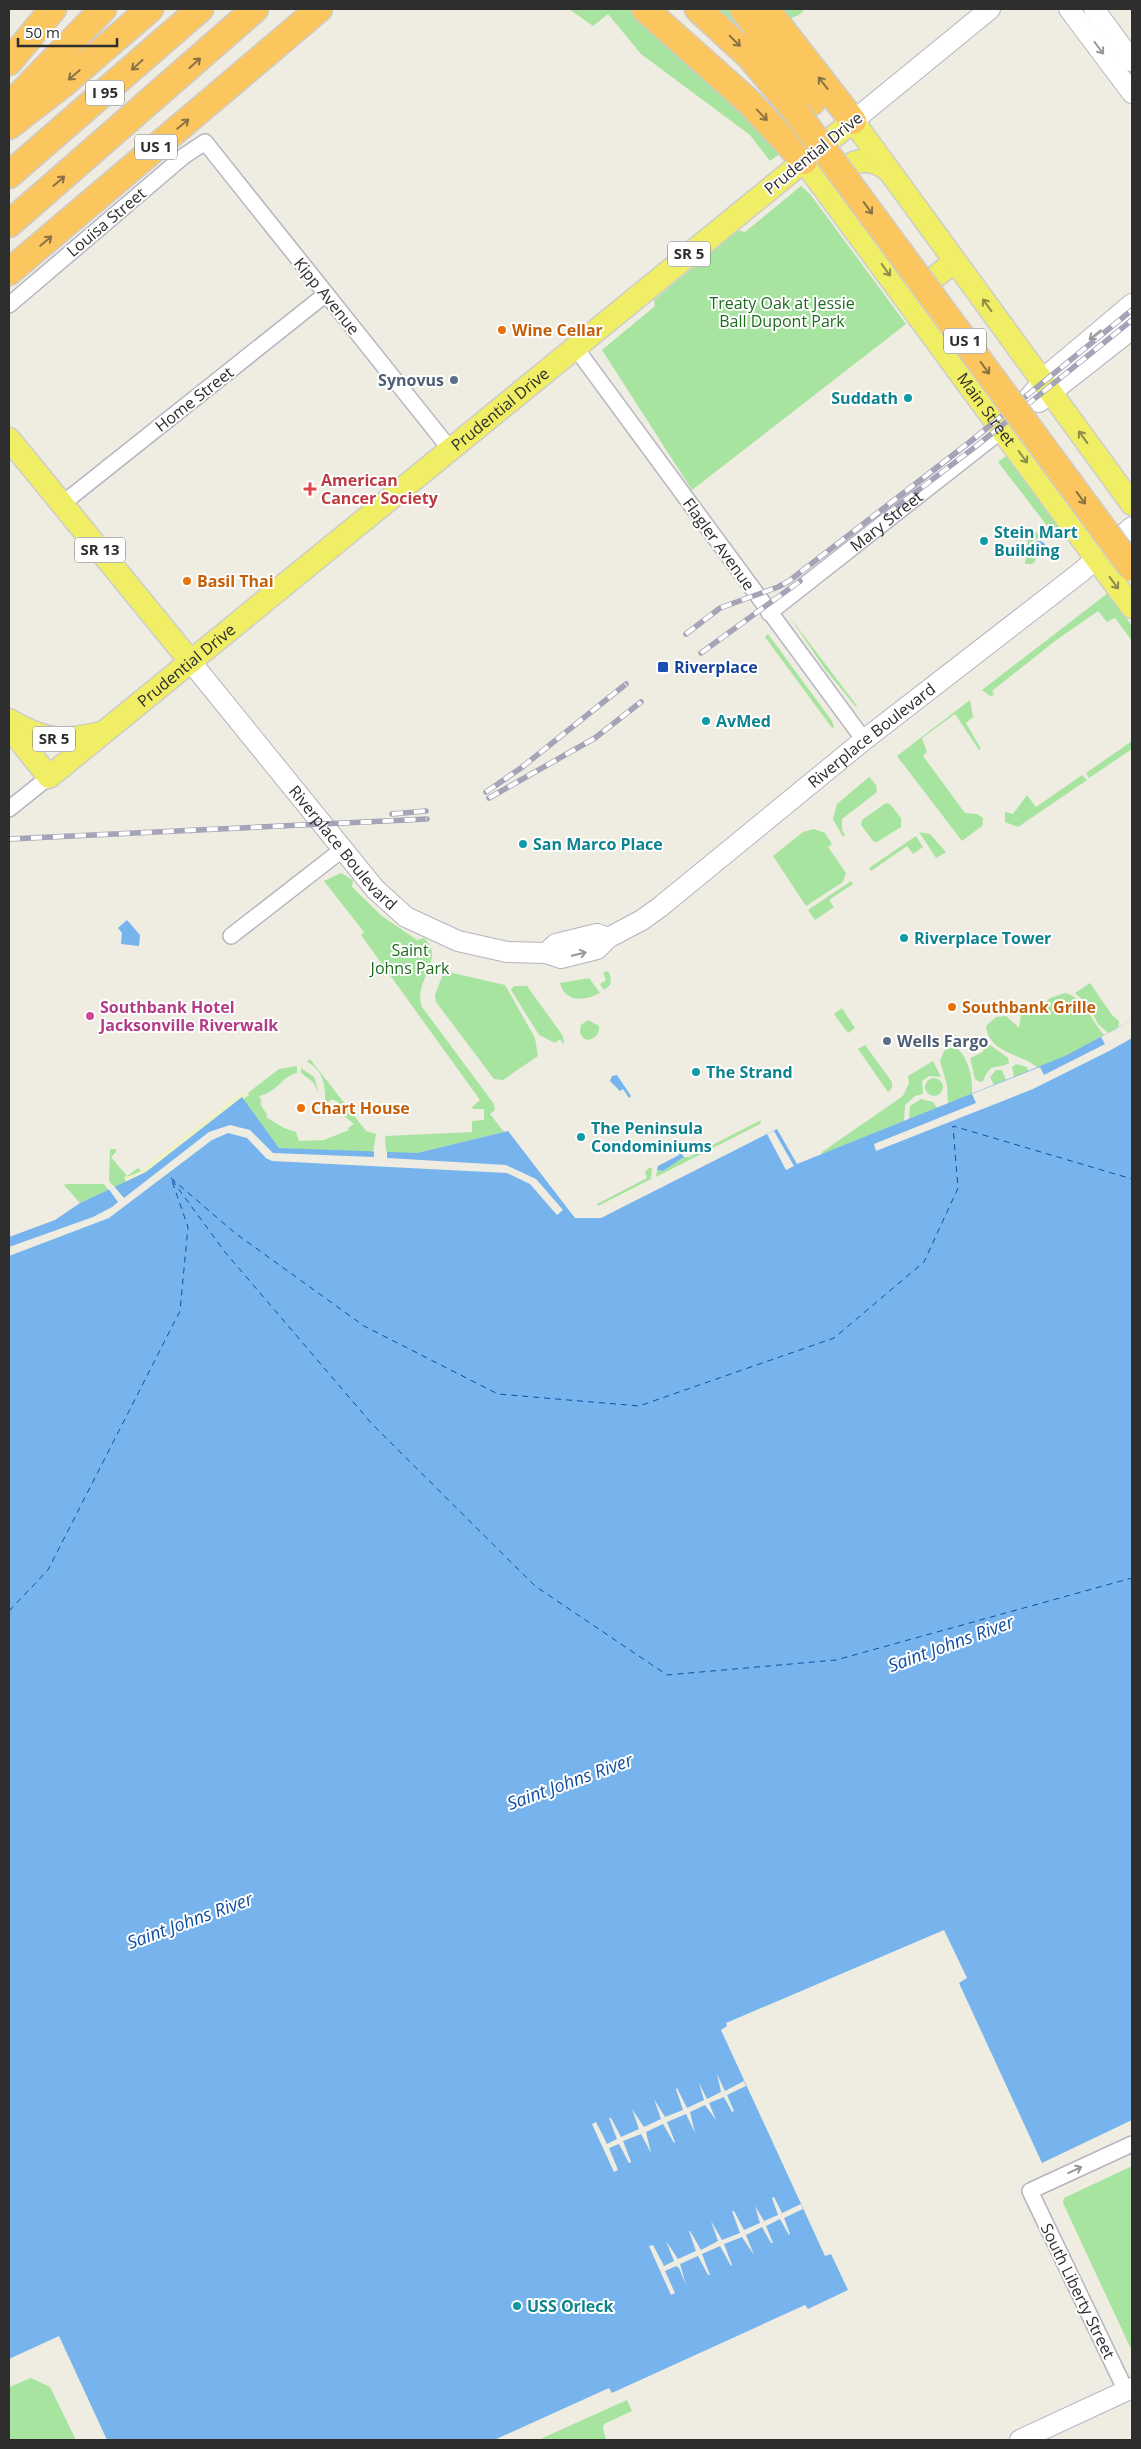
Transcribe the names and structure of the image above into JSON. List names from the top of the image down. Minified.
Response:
{"streets":{"highway":["I 95","US 1"],"main road":["Prudential Drive","SR 5","Main Street","Mary Street","SR 13","Riverplace Boulevard"],"street":["Louisa Street","Kipp Avenue","Home Street","Flagler Avenue","South Liberty Street"]},"crossings":[["Prudential Drive","SR 5"],["Prudential Drive","Kipp Avenue"],["Prudential Drive","Main Street"],["Prudential Drive","Flagler Avenue"],["Prudential Drive","SR 13"],["Prudential Drive","Riverplace Boulevard"],["Louisa Street","Kipp Avenue"],["Kipp Avenue","Home Street"],["Home Street","SR 13"],["Main Street","Mary Street"],["Main Street","Riverplace Boulevard"],["Mary Street","Flagler Avenue"],["Flagler Avenue","Riverplace Boulevard"],["SR 13","Riverplace Boulevard"]],"water":["Saint Johns River"],"parks":["Treaty Oak at Jessie Ball Dupont Park","Saint Johns Park"],"places":{"other":["Wine Cellar","Synovus","Suddath","Stein Mart Building","Basil Thai","AvMed","San Marco Place","Riverplace Tower","Southbank Grille","Southbank Hotel Jacksonville Riverwalk","Wells Fargo","The Strand","Chart House","The Peninsula Condominiums","USS Orleck"],"health":["American Cancer Society"],"transit":["Riverplace"]},"scale_bar":"50 m"}
